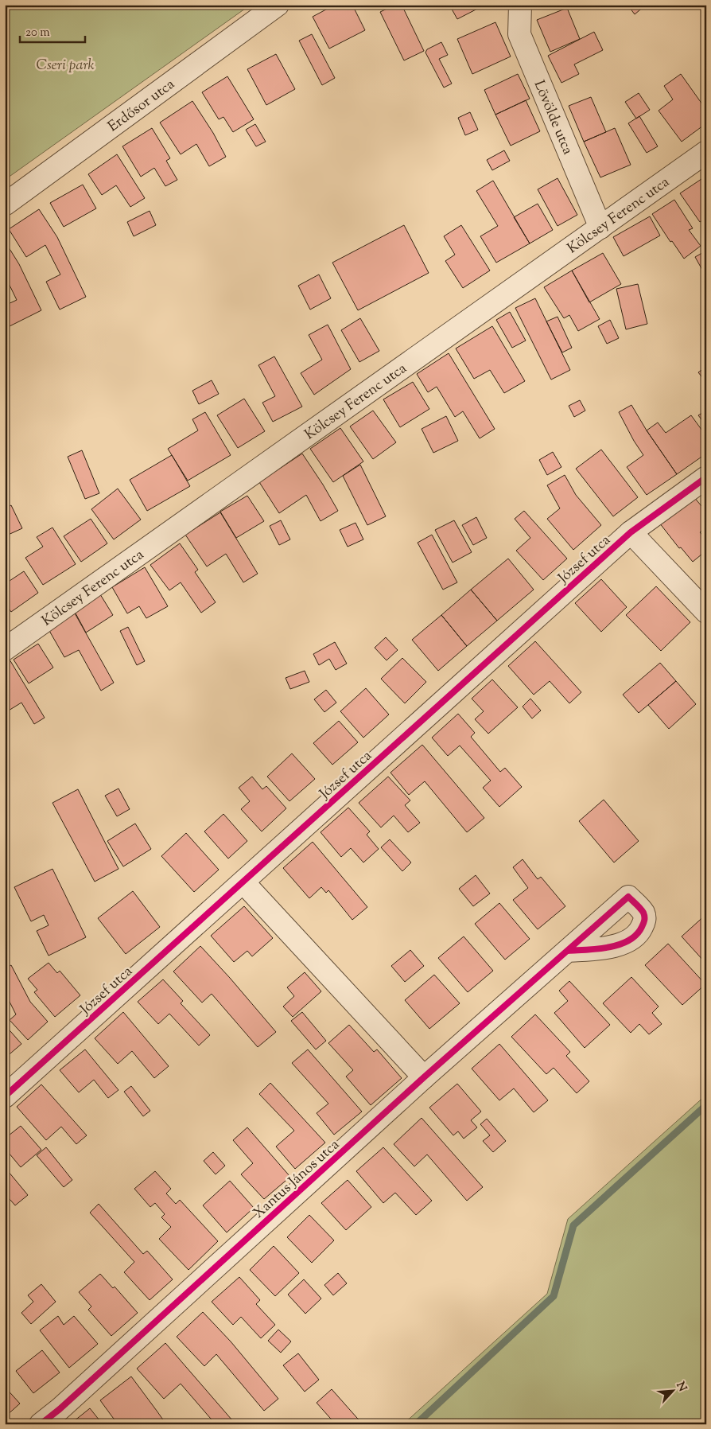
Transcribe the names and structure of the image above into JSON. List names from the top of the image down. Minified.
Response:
{"streets":{"street":["Erdősor utca","Lövölde utca","Kölcsey Ferenc utca","József utca","Xantus János utca"]},"crossings":[["Lövölde utca","Kölcsey Ferenc utca"]],"parks":["Cseri park"],"scale_bar":"20 m","north":"top right"}
